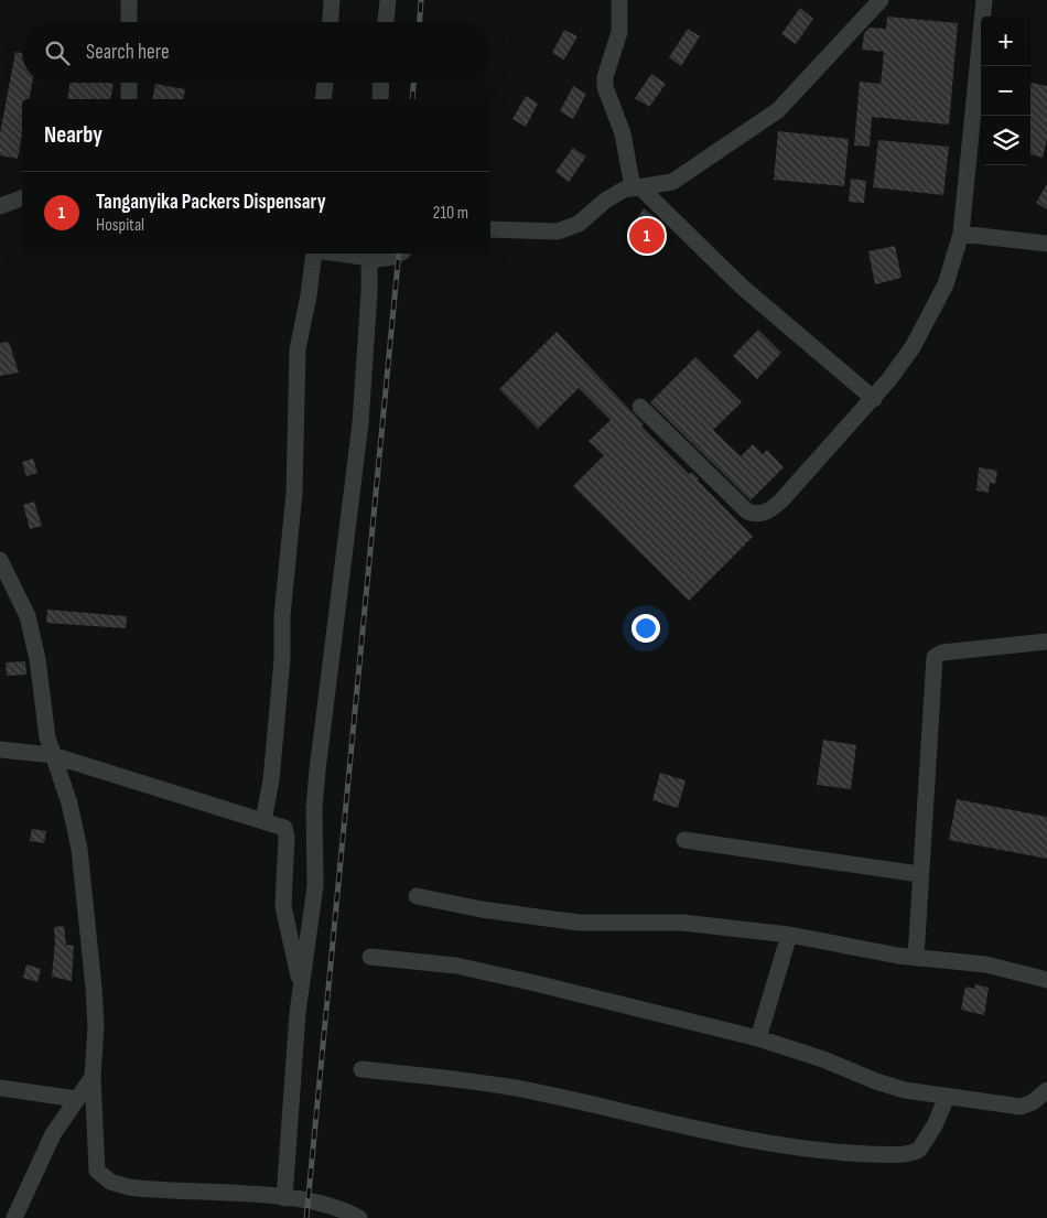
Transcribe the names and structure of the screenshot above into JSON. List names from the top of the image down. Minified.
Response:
{"page":{"map_buttons":["+","−"],"search":"Search here","heading":"Nearby","list":[{"mark":"1","name":"Tanganyika Packers Dispensary","note":"Hospital","value":"210 m"}],"pins":"1"}}
